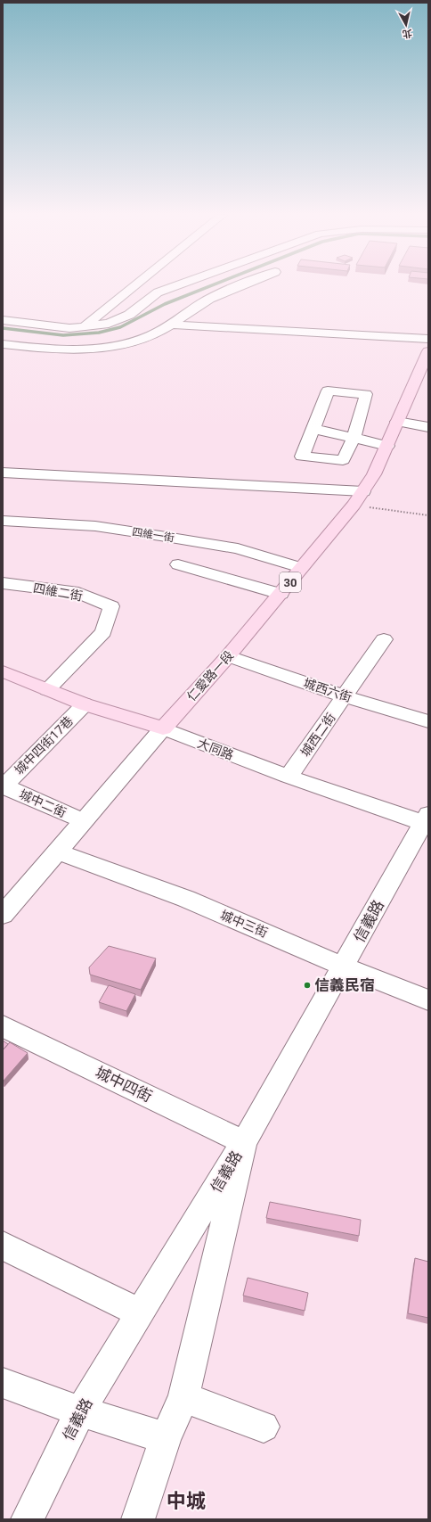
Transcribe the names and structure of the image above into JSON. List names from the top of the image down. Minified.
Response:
{"streets":{"main road":["30","仁愛路一段","大同路"],"street":["四維一街","四維二街","城西六街","城西二街","城中四街17巷","城中二街","信義路","城中三街","城中四街"]},"crossings":[["四維一街","仁愛路一段"],["30","仁愛路一段"],["四維二街","大同路"],["仁愛路一段","城西六街"],["仁愛路一段","大同路"],["仁愛路一段","城中二街"],["仁愛路一段","城中三街"],["城西六街","城西二街"],["城西二街","大同路"],["城中四街17巷","大同路"],["城中四街17巷","城中二街"],["大同路","信義路"],["信義路","城中三街"],["信義路","城中四街"]],"districts":["中城"],"places":["信義民宿"],"north":"bottom"}
